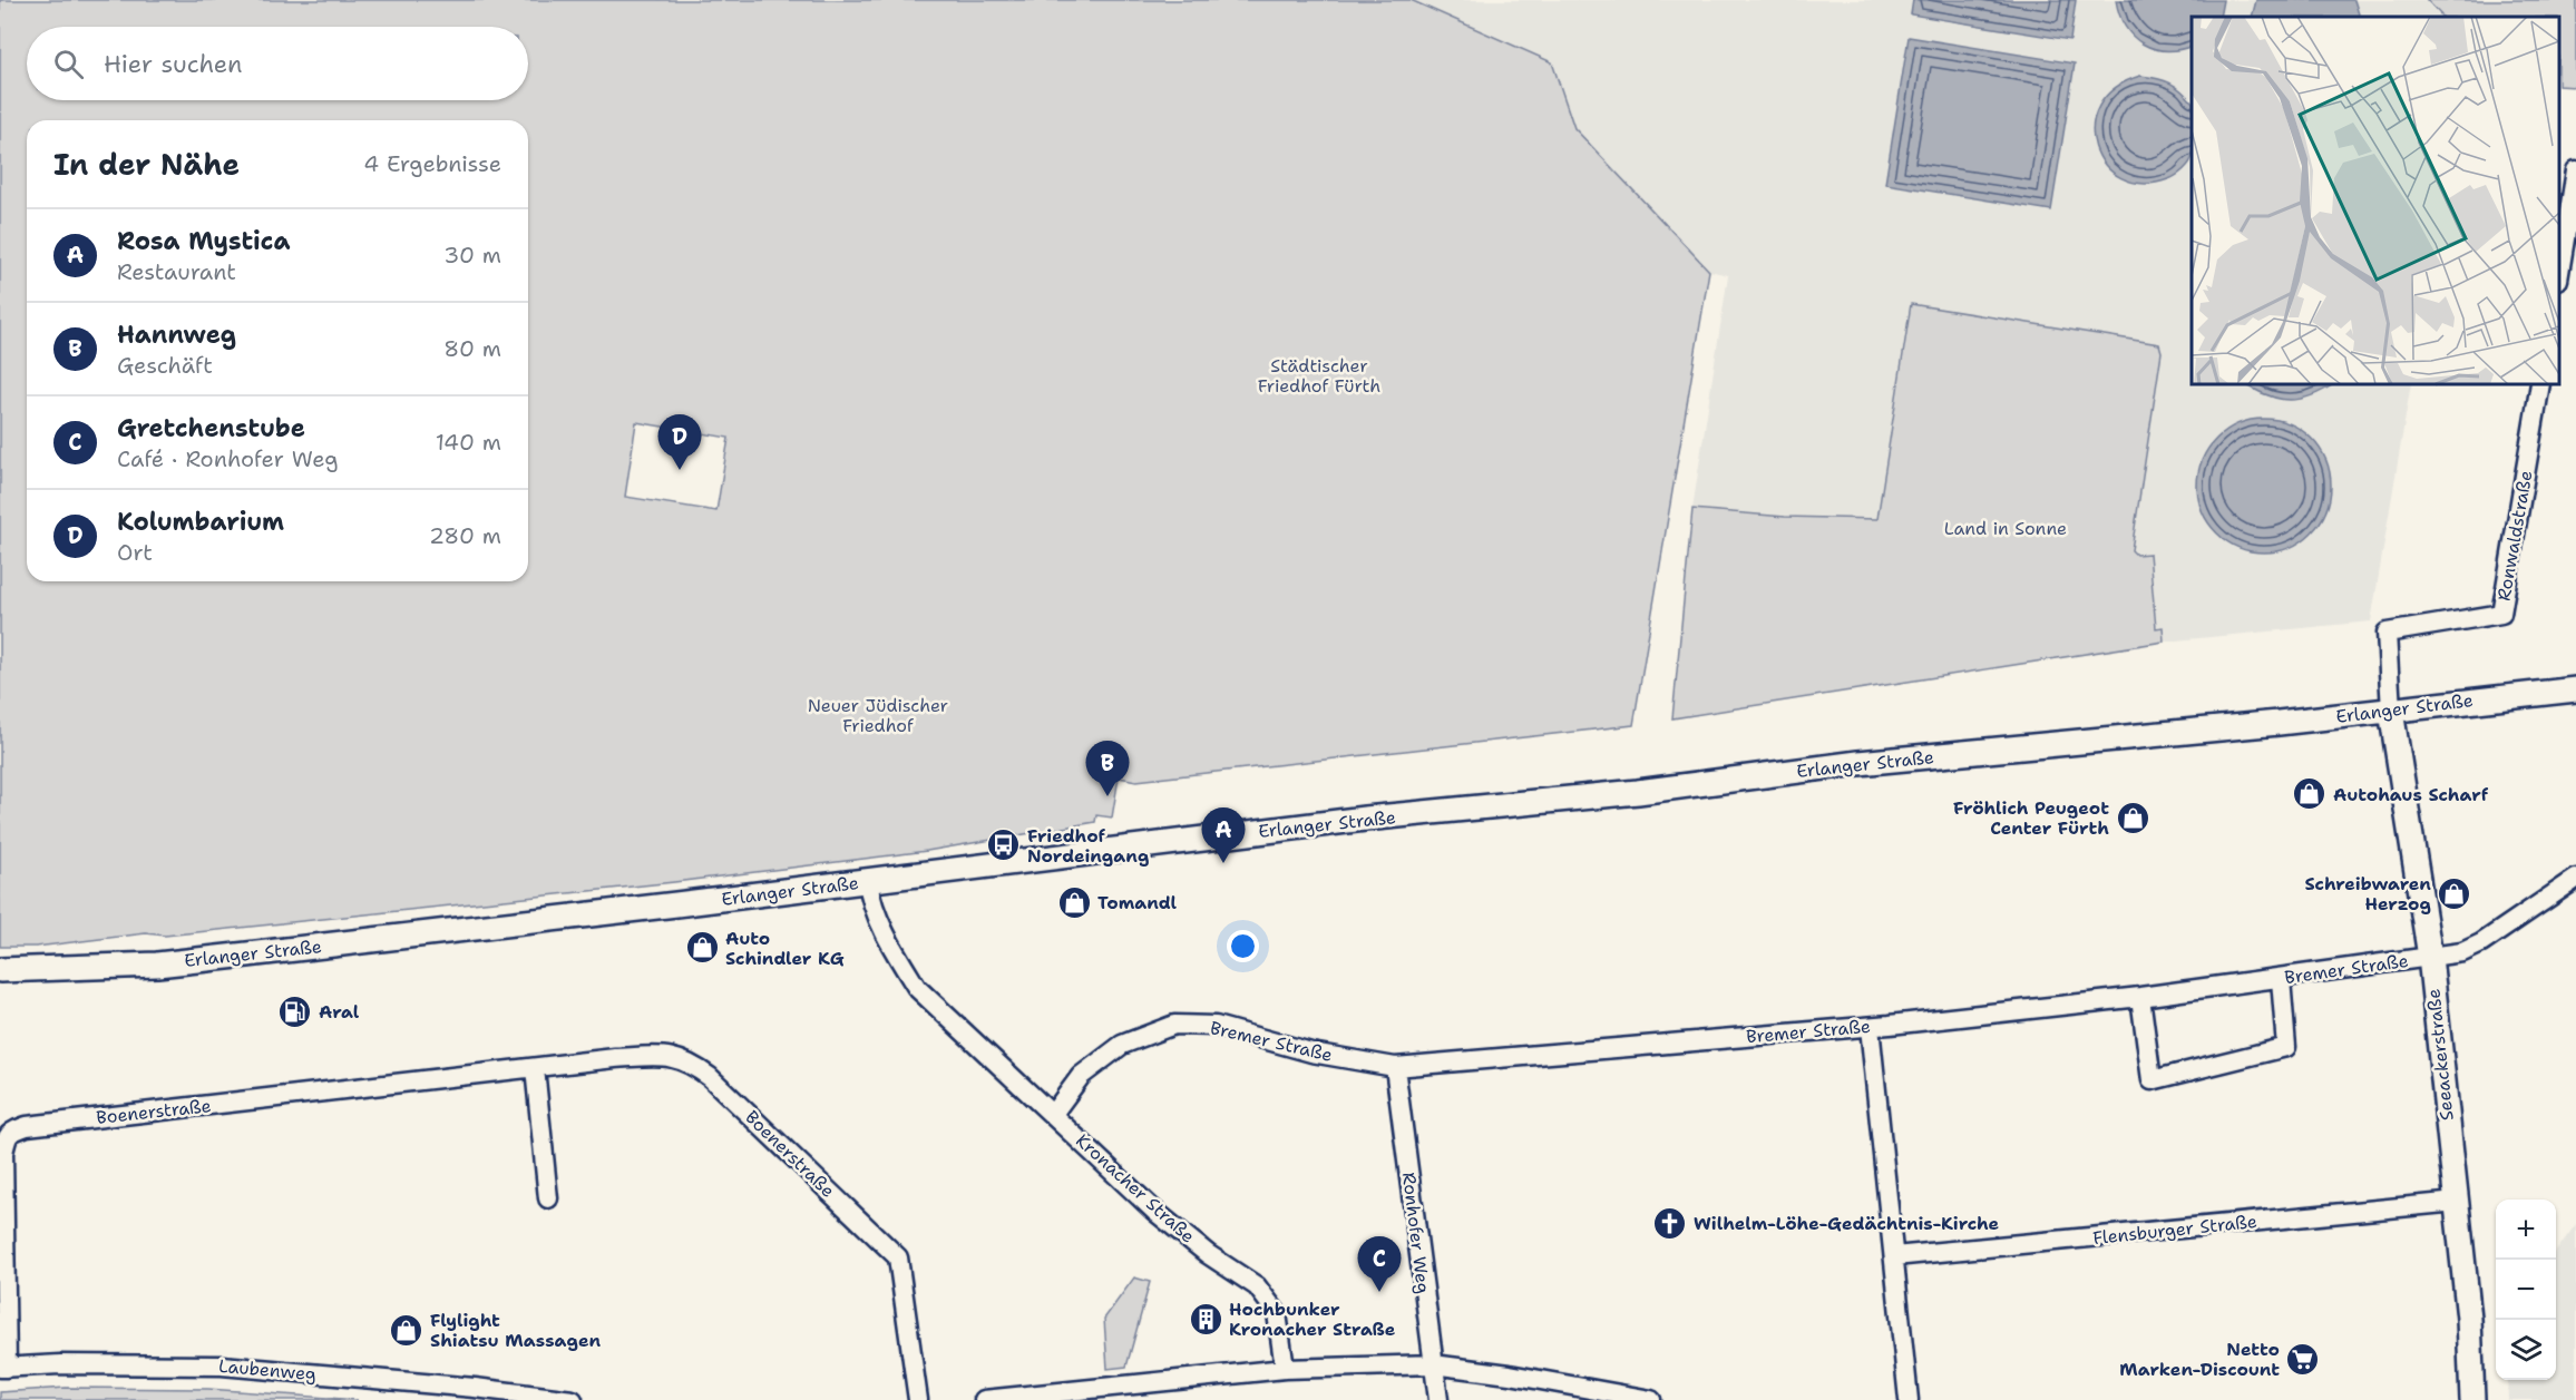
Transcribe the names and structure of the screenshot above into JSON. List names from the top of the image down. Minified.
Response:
{"streets":{"main road":["Erlanger Straße","Seeackerstraße"],"street":["Ronwaldstraße","Bremer Straße","Boenerstraße","Kronacher Straße","Flensburger Straße","Ronhofer Weg","Laubenweg"]},"crossings":[["Ronwaldstraße","Erlanger Straße"],["Ronwaldstraße","Seeackerstraße"],["Erlanger Straße","Seeackerstraße"],["Erlanger Straße","Kronacher Straße"],["Bremer Straße","Seeackerstraße"],["Bremer Straße","Kronacher Straße"],["Bremer Straße","Ronhofer Weg"],["Seeackerstraße","Flensburger Straße"],["Boenerstraße","Laubenweg"]],"parks":["Städtischer Friedhof Fürth","Land in Sonne","Neuer Jüdischer Friedhof"],"places":{"shop":["Autohaus Scharf","Fröhlich Peugeot Center Fürth","Schreibwaren Herzog","Tomandl","Auto Schindler KG","Flylight Shiatsu Massagen"],"bus stop":["Friedhof Nordeingang"],"fuel station":["Aral"],"church":["Wilhelm-Löhe-Gedächtnis-Kirche"],"building":["Hochbunker Kronacher Straße"],"supermarket":["Netto Marken-Discount"]},"page":{"search":"Hier suchen","heading":["In der Nähe","4 Ergebnisse"],"list":[{"mark":"A","name":"Rosa Mystica","note":"Restaurant","value":"30 m"},{"mark":"B","name":"Hannweg","note":"Geschäft","value":"80 m"},{"mark":"C","name":"Gretchenstube","note":"Café · Ronhofer Weg","value":"140 m"},{"mark":"D","name":"Kolumbarium","note":"Ort","value":"280 m"}],"pins":["D","B","A","C"],"map_buttons":["+","−"]}}
